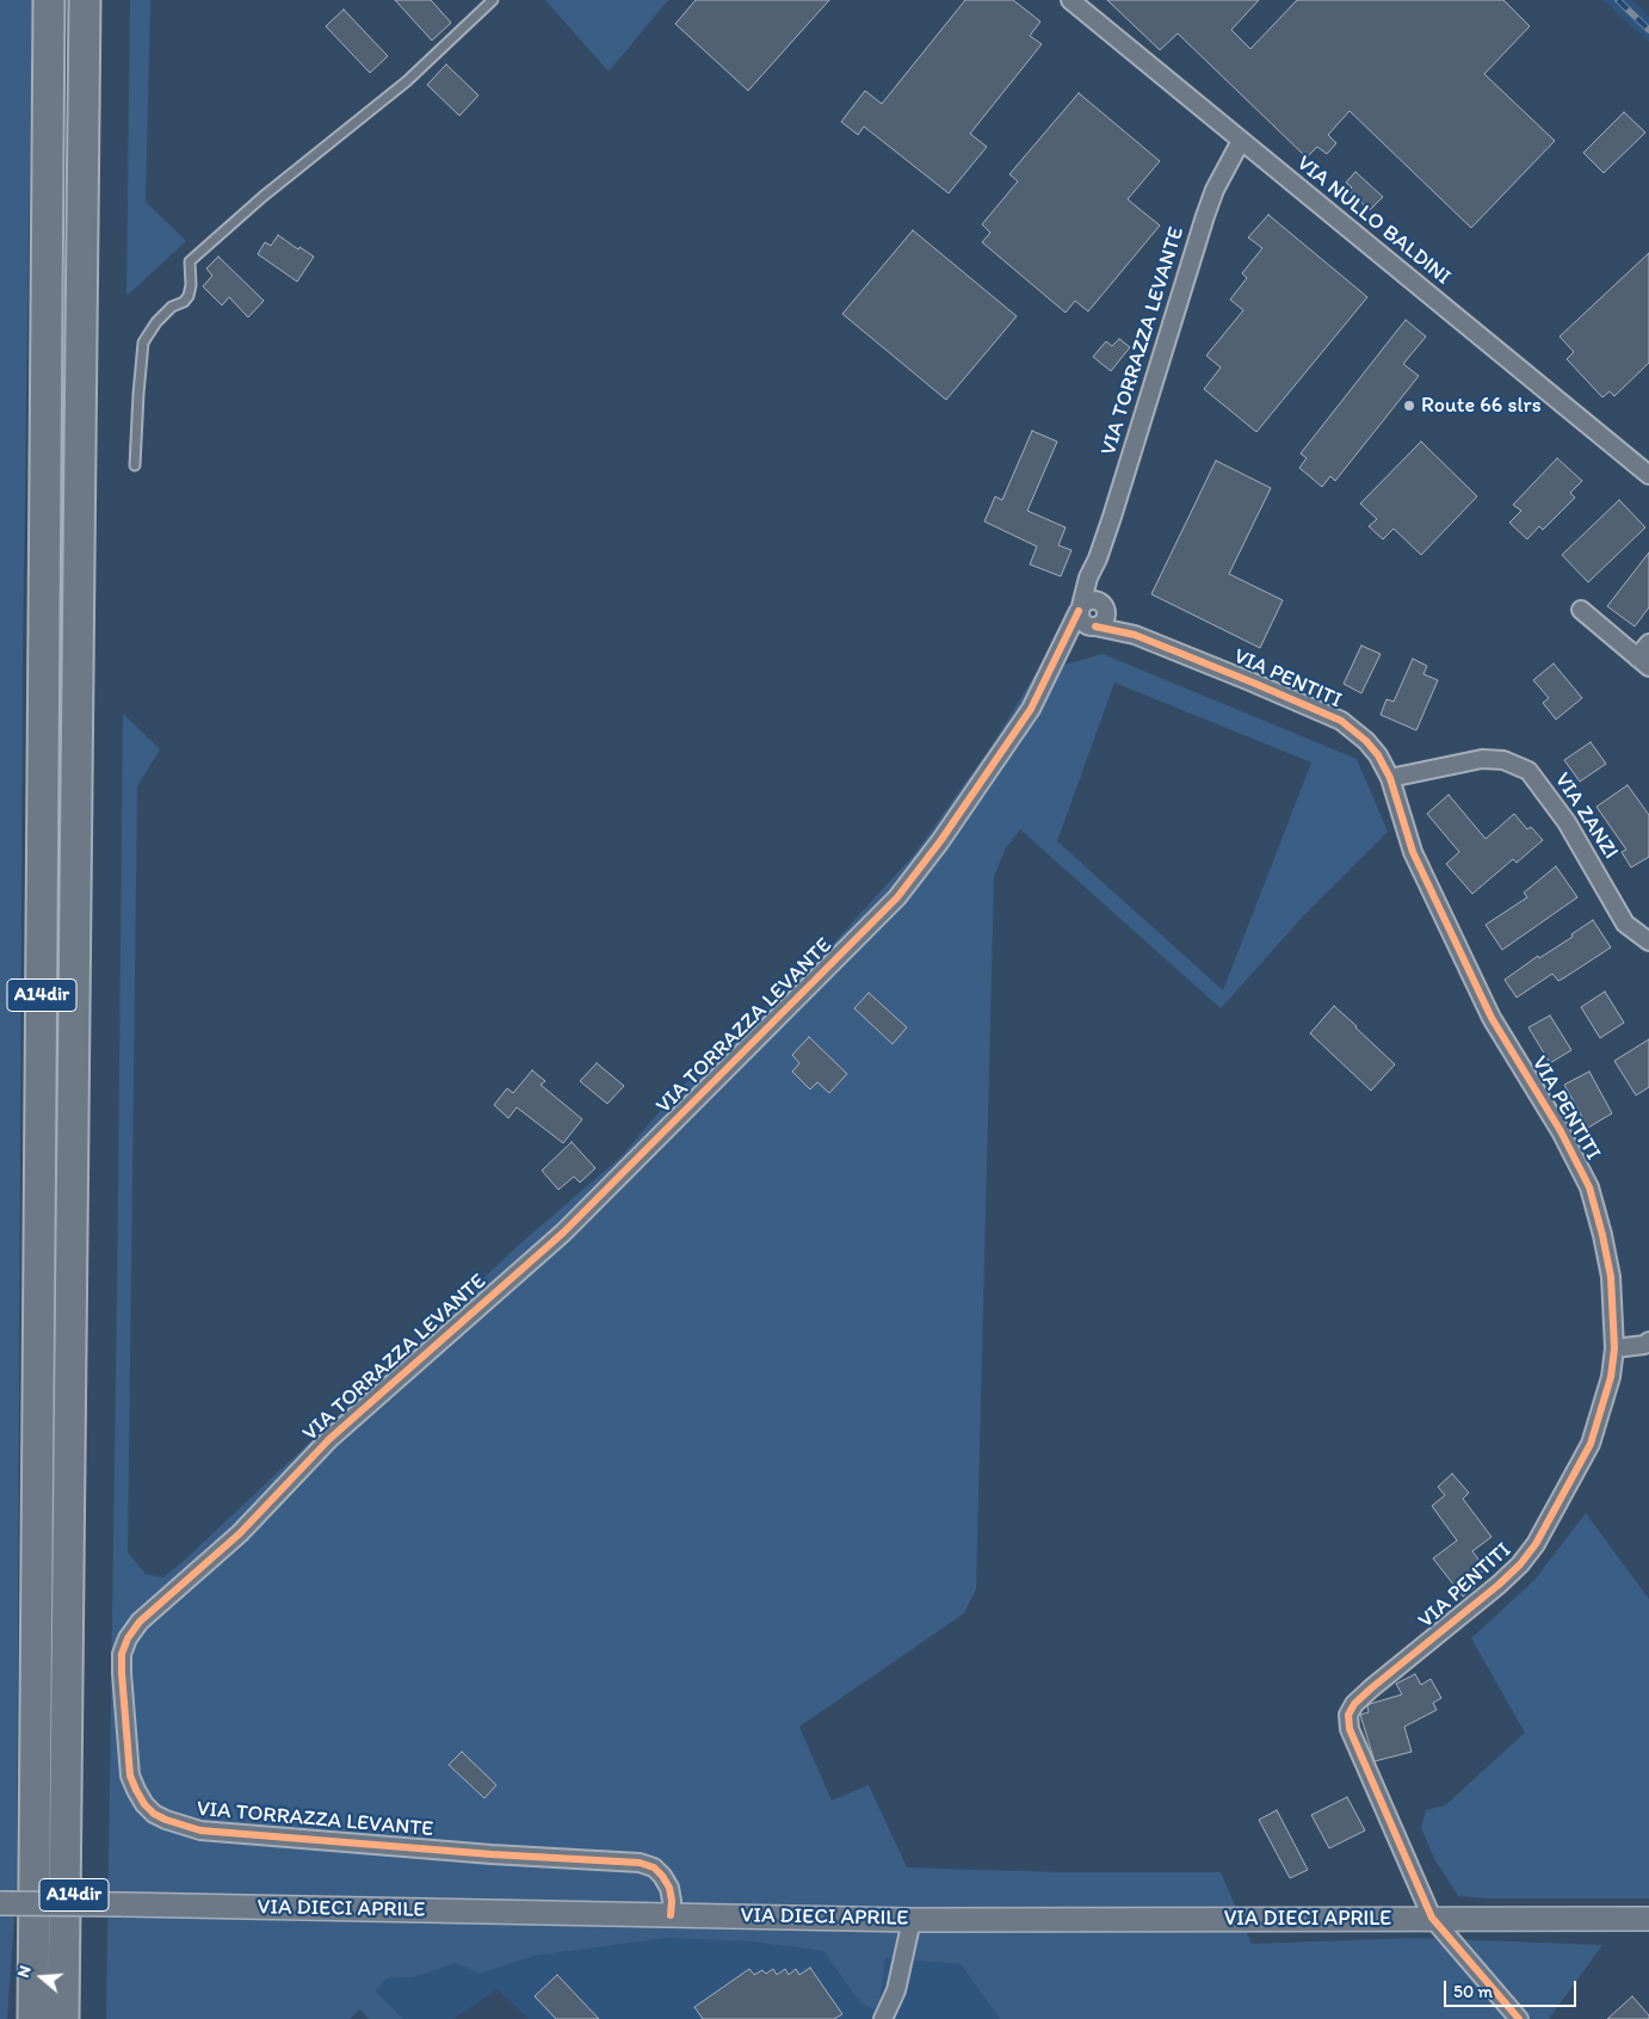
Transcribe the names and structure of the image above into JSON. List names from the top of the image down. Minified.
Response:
{"streets":{"highway":["A14dir"],"main road":["VIA DIECI APRILE"],"street":["VIA NULLO BALDINI","VIA TORRAZZA LEVANTE","VIA PENTITI","VIA ZANZI"]},"crossings":[["VIA NULLO BALDINI","VIA TORRAZZA LEVANTE"],["VIA TORRAZZA LEVANTE","VIA PENTITI"],["VIA TORRAZZA LEVANTE","VIA DIECI APRILE"],["VIA PENTITI","VIA ZANZI"],["VIA PENTITI","VIA DIECI APRILE"]],"places":["Route 66 slrs"],"scale_bar":"50 m","north":"left"}
